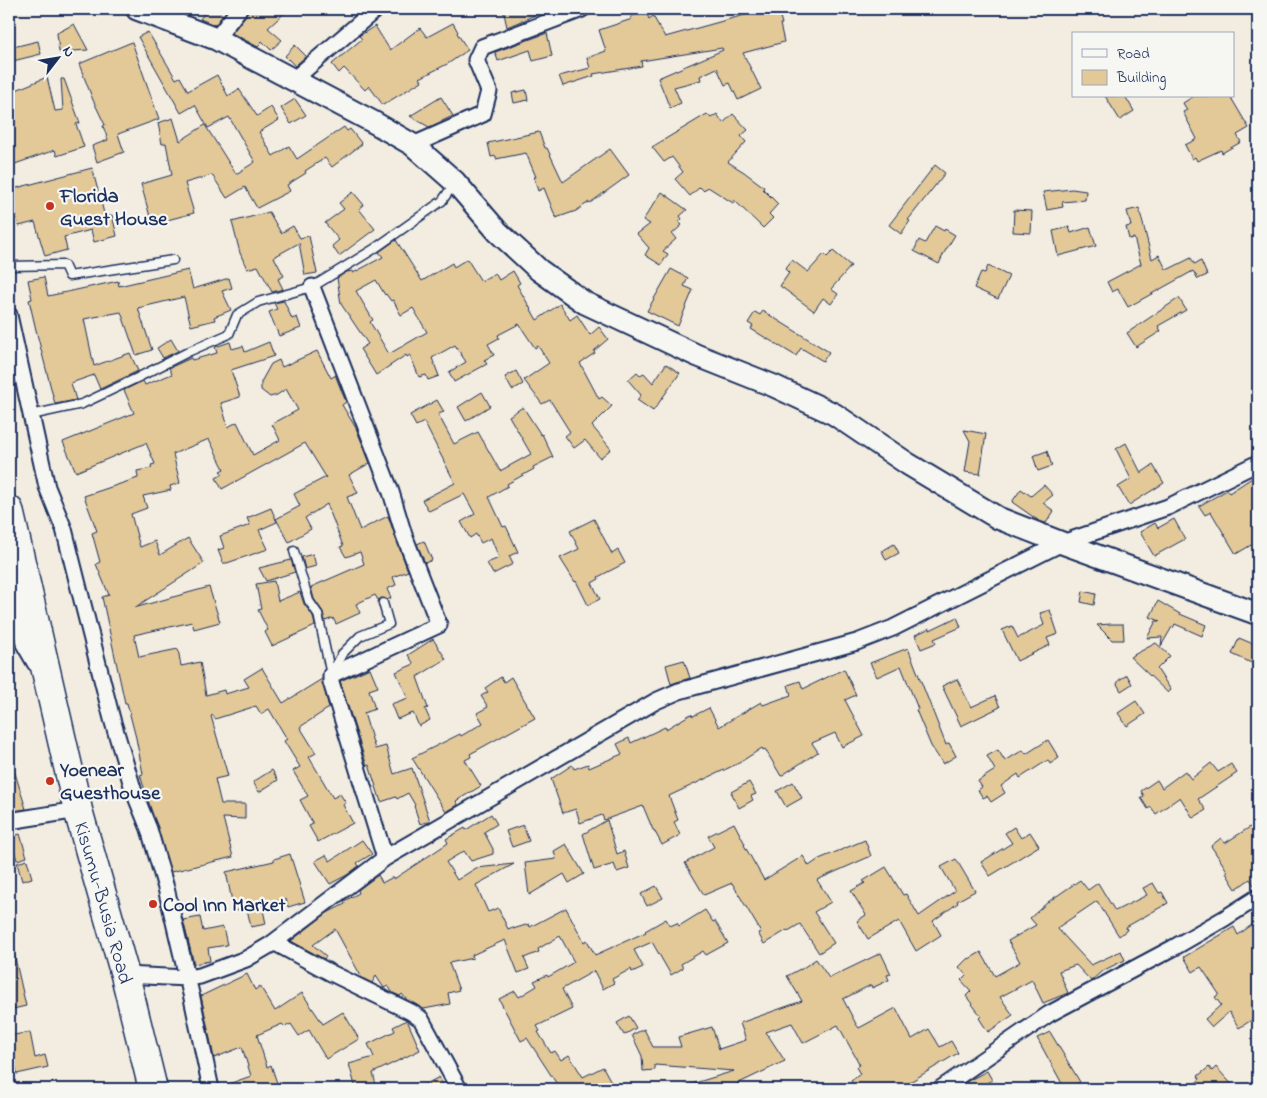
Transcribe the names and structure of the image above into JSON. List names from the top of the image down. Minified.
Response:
{"streets":{"highway":["Kisumu-Busia Road"]},"places":["Florida Guest House","Yoenear Guesthouse","Cool Inn Market"],"legend":["Road","Building"],"north":"top right"}
